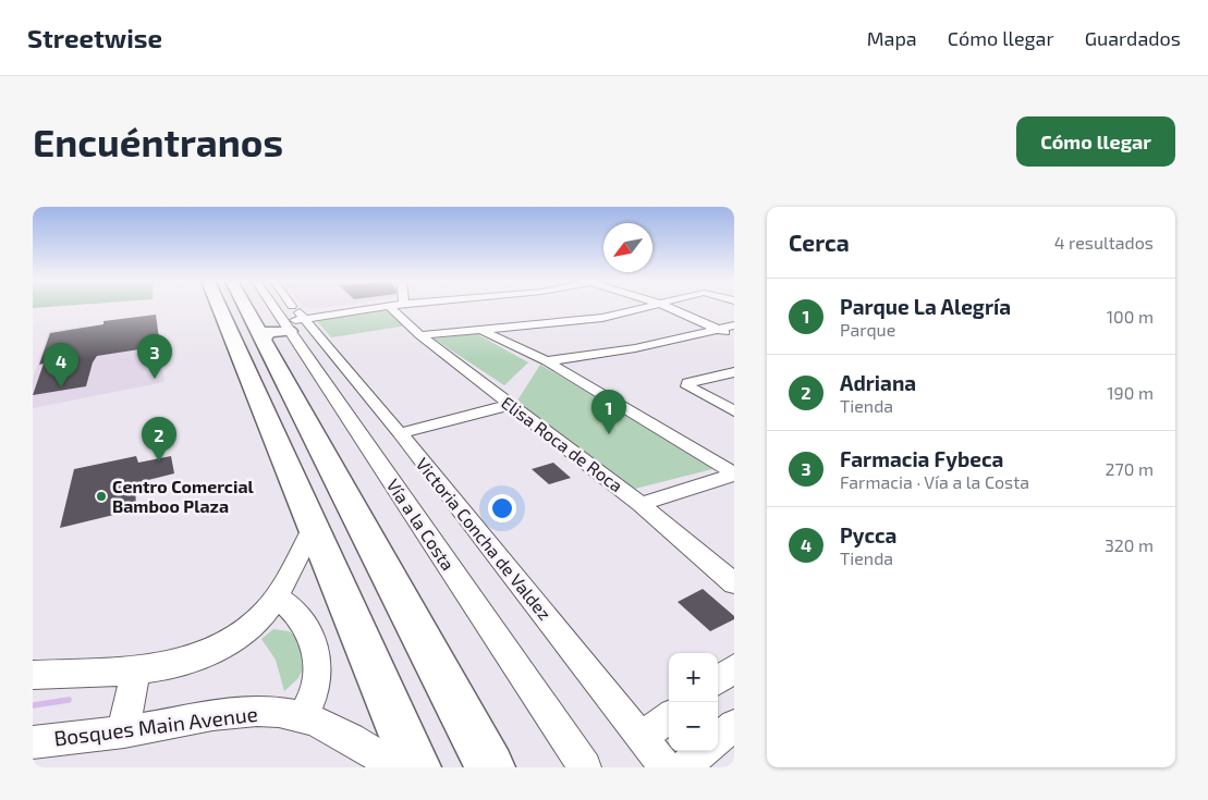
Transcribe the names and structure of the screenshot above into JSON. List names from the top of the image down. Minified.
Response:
{"streets":{"highway":["Vía a la Costa"],"street":["Elisa Roca de Roca","Victoria Concha de Valdez","Bosques Main Avenue"]},"crossings":[["Vía a la Costa","Victoria Concha de Valdez"]],"places":["Centro Comercial Bamboo Plaza"],"north":"bottom left","page":{"header":"Streetwise","nav":["Mapa","Cómo llegar","Guardados"],"buttons":"Cómo llegar","title":"Encuéntranos","heading":["Cerca","4 resultados"],"list":[{"mark":"1","name":"Parque La Alegría","note":"Parque","value":"100 m"},{"mark":"2","name":"Adriana","note":"Tienda","value":"190 m"},{"mark":"3","name":"Farmacia Fybeca","note":"Farmacia · Vía a la Costa","value":"270 m"},{"mark":"4","name":"Pycca","note":"Tienda","value":"320 m"}],"pins":["3","4","1","2"],"map_buttons":["+","−"]}}
